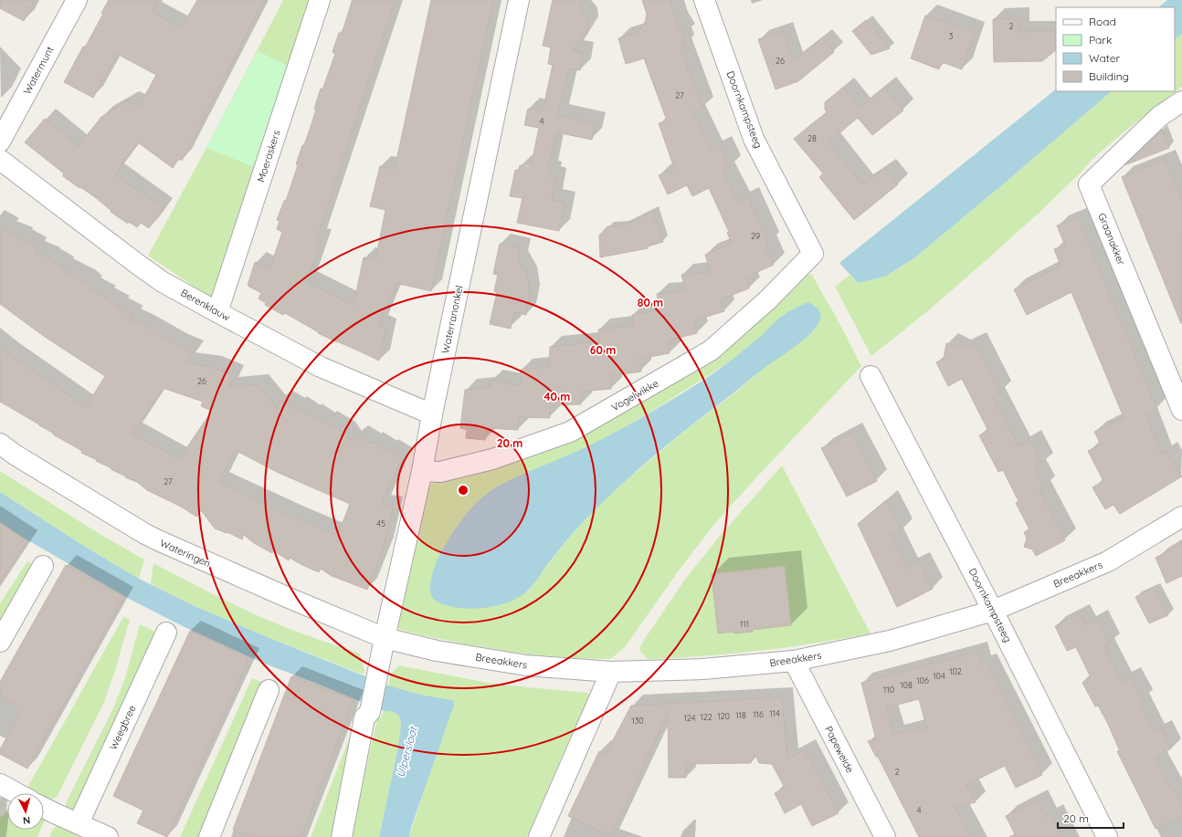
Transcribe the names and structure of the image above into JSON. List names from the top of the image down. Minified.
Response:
{"streets":{"street":["Watermunt","Doornkampsteeg","Moeraskers","Graanakker","Berenklauw","Waterranonkel","Vogelwikke","Wateringen","Breeakkers","Weegbree","Papeweide"]},"crossings":[["Doornkampsteeg","Vogelwikke"],["Doornkampsteeg","Breeakkers"],["Moeraskers","Berenklauw"],["Berenklauw","Waterranonkel"],["Waterranonkel","Vogelwikke"],["Waterranonkel","Wateringen"],["Waterranonkel","Breeakkers"],["Wateringen","Breeakkers"],["Breeakkers","Papeweide"]],"water":["Ulpersloot"],"house_numbers":["2","3","26","27","4","28","29","26","27","45","111","102","104","106","108","110","114","116","118","120","122","124","130","2","4"],"legend":["Road","Park","Water","Building"],"scale_bar":"20 m","north":"bottom","rings":["80 m","60 m","40 m","20 m"]}
